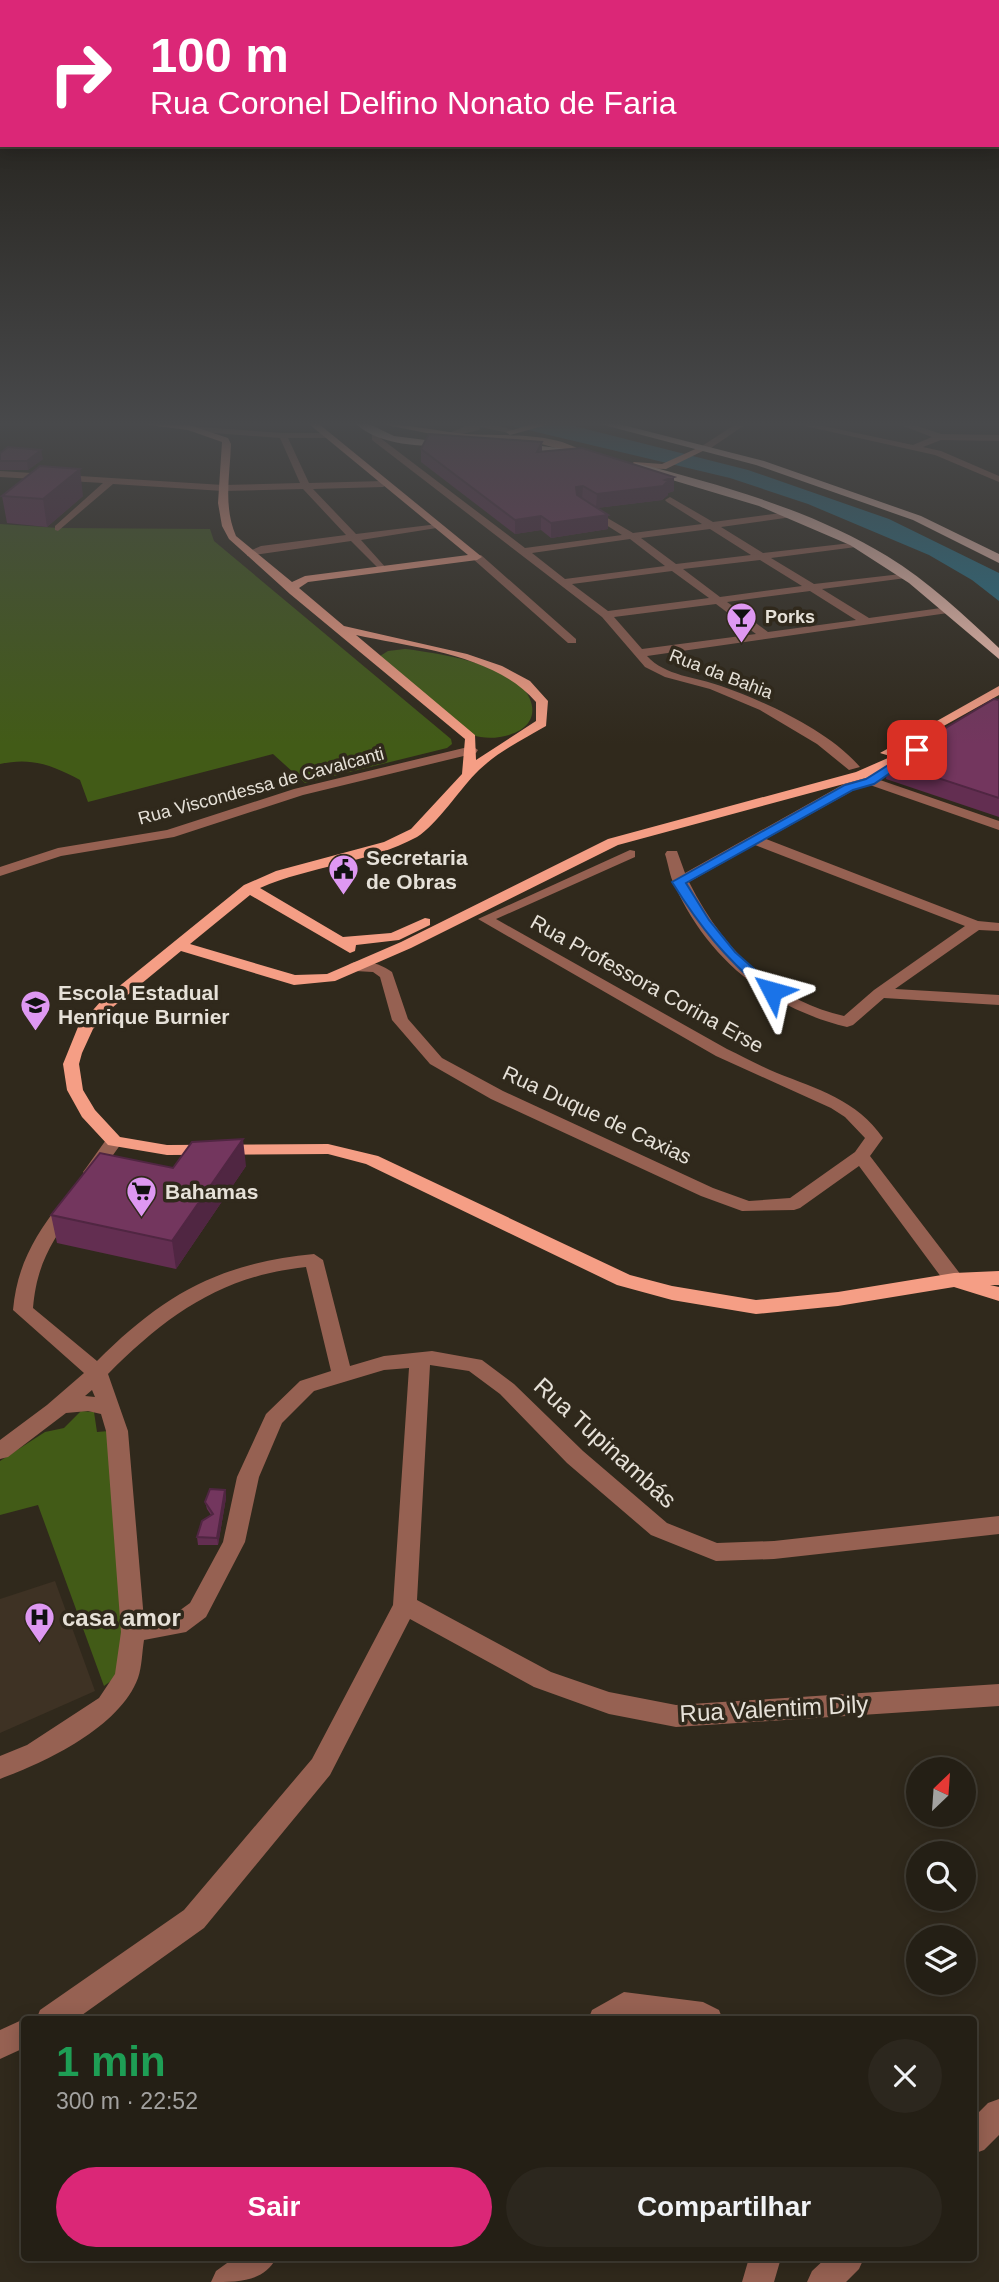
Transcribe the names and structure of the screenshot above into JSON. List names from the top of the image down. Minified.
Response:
{"streets":{"street":["Rua da Bahia","Rua Viscondessa de Cavalcanti","Rua Professora Corina Erse","Rua Duque de Caxias","Rua Tupinambás","Rua Valentim Dily"]},"crossings":[["Rua Professora Corina Erse","Rua Duque de Caxias"]],"places":{"bar":["Porks"],"public building":["Secretaria de Obras"],"school or university":["Escola Estadual Henrique Burnier"],"supermarket":["Bahamas"],"hospital":["casa amor"]},"north":"top right","page":{"turn":["100 m","Rua Coronel Delfino Nonato de Faria"],"heading":["1 min","300 m · 22:52"],"buttons":["Sair","Compartilhar"]}}
